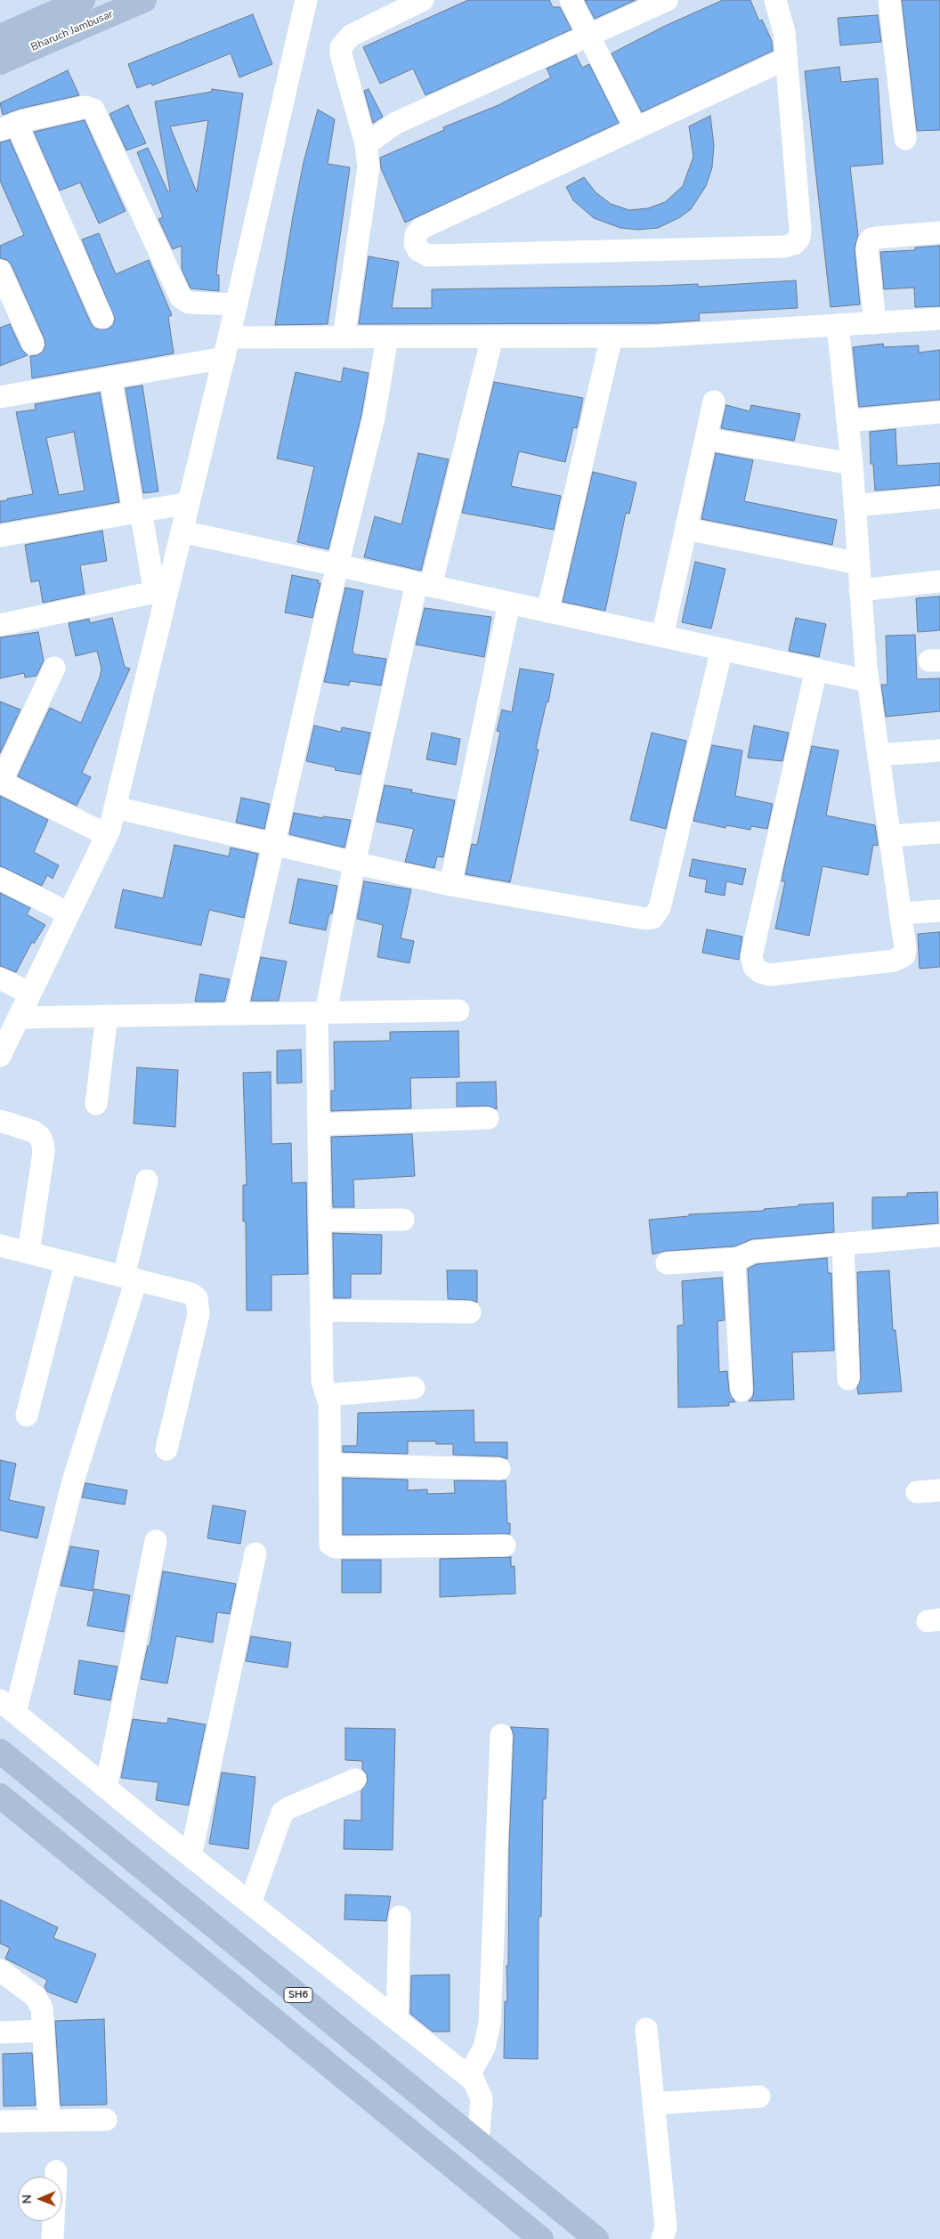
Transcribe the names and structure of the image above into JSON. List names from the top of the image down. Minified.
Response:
{"streets":{"main road":["Bharuch Jambusar","SH6"]},"north":"left"}
